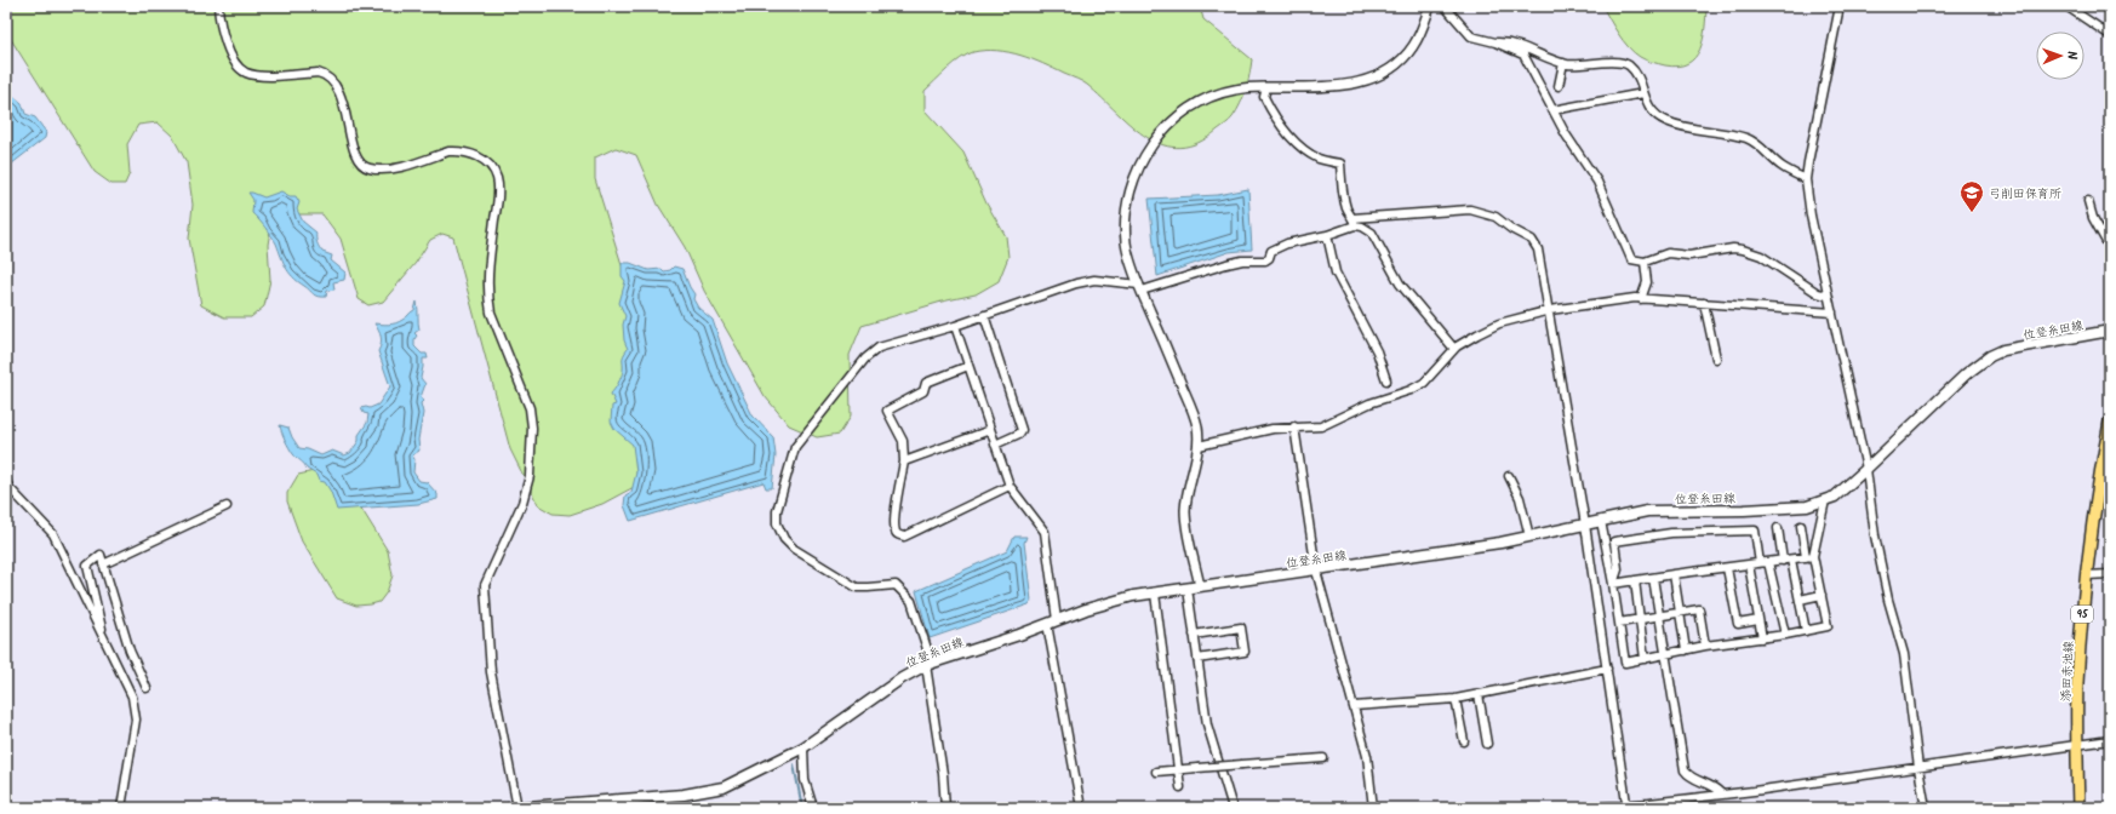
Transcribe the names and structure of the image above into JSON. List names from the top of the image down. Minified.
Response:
{"streets":{"main road":["位登糸田線","95","添田赤池線"]},"places":{"school or university":["弓削田保育所"]},"north":"right"}
